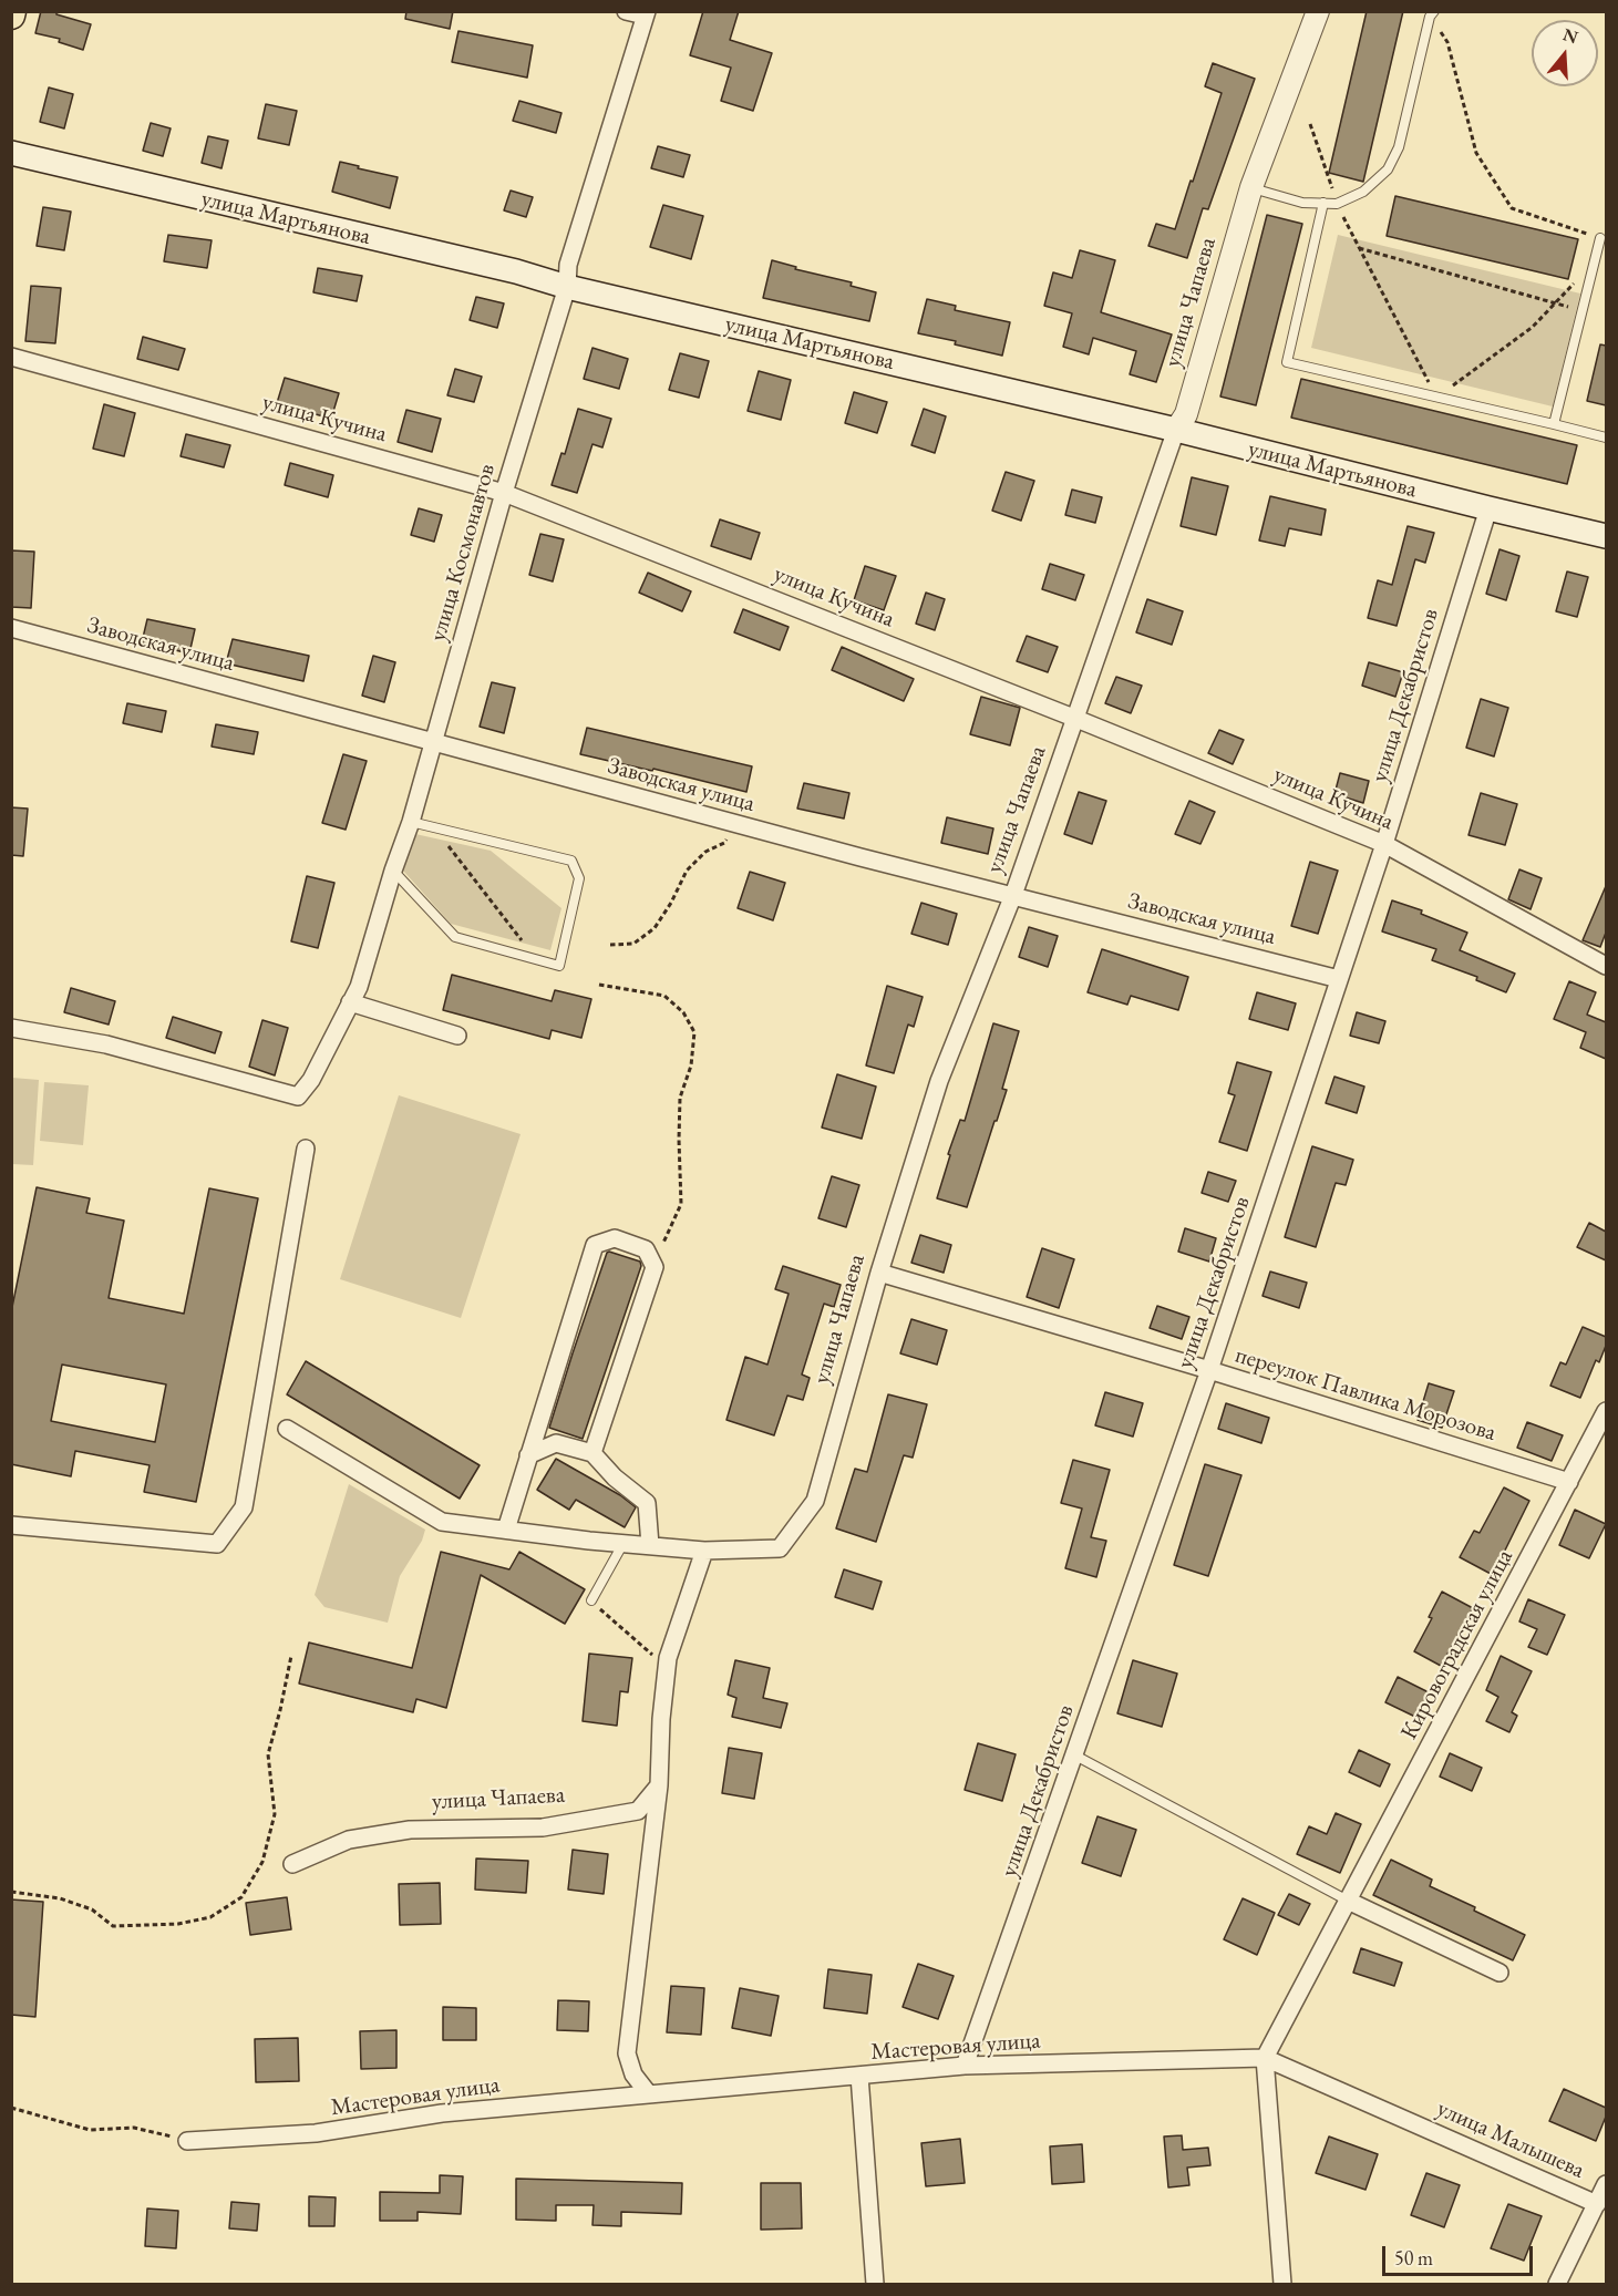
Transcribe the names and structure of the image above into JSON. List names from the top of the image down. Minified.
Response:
{"streets":{"main road":["улица Мартьянова"],"street":["улица Чапаева","улица Кучина","улица Космонавтов","Заводская улица","улица Декабристов","переулок Павлика Морозова","Кировоградская улица","Мастеровая улица","улица Малышева"]},"crossings":[["улица Мартьянова","улица Чапаева"],["улица Мартьянова","улица Космонавтов"],["улица Мартьянова","улица Декабристов"],["улица Чапаева","улица Кучина"],["улица Чапаева","Заводская улица"],["улица Чапаева","переулок Павлика Морозова"],["улица Кучина","улица Космонавтов"],["улица Кучина","улица Декабристов"],["улица Космонавтов","Заводская улица"],["Заводская улица","улица Декабристов"],["улица Декабристов","переулок Павлика Морозова"],["улица Декабристов","Мастеровая улица"],["переулок Павлика Морозова","Кировоградская улица"],["Кировоградская улица","Мастеровая улица"],["Кировоградская улица","улица Малышева"],["Мастеровая улица","улица Малышева"]],"scale_bar":"50 m","north":"top"}
